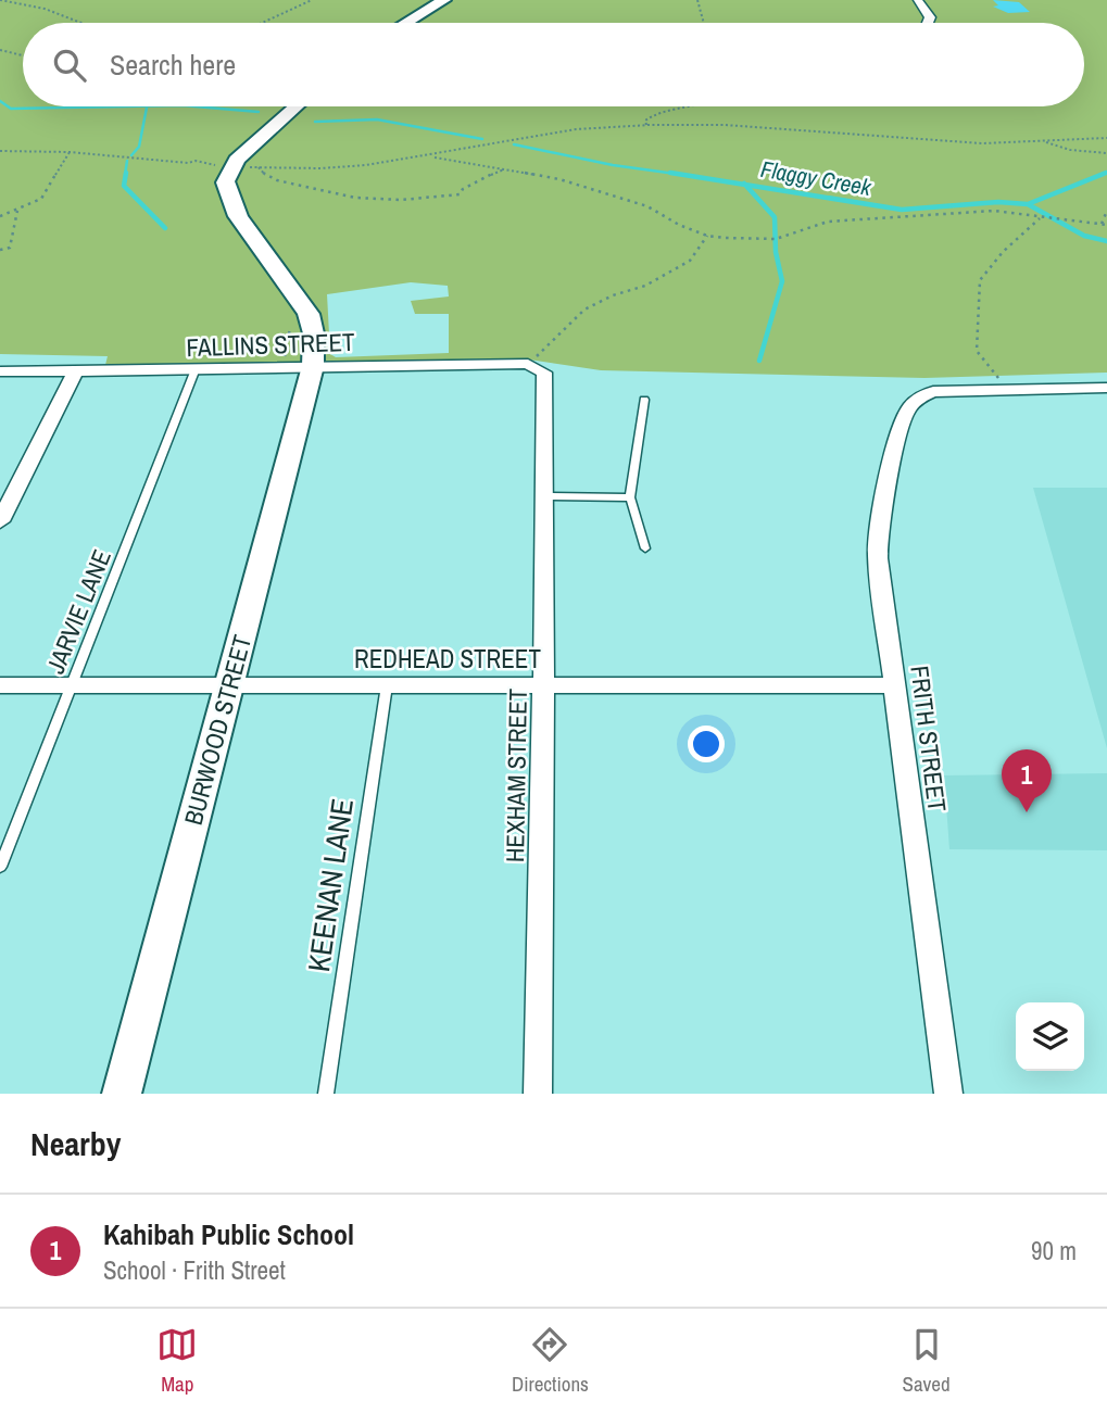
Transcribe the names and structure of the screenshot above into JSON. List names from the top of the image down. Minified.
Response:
{"streets":{"main road":["BURWOOD STREET"],"street":["FALLINS STREET","REDHEAD STREET","FRITH STREET","HEXHAM STREET"],"lane":["JARVIE LANE","KEENAN LANE"]},"crossings":[["FALLINS STREET","JARVIE LANE"],["FALLINS STREET","BURWOOD STREET"],["FALLINS STREET","HEXHAM STREET"],["JARVIE LANE","REDHEAD STREET"],["REDHEAD STREET","BURWOOD STREET"],["REDHEAD STREET","FRITH STREET"],["REDHEAD STREET","HEXHAM STREET"],["REDHEAD STREET","KEENAN LANE"]],"water":["Flaggy Creek"],"page":{"search":"Search here","pins":"1","heading":"Nearby","list":[{"mark":"1","name":"Kahibah Public School","note":"School · Frith Street","value":"90 m"}],"nav":["Map","Directions","Saved"]}}
